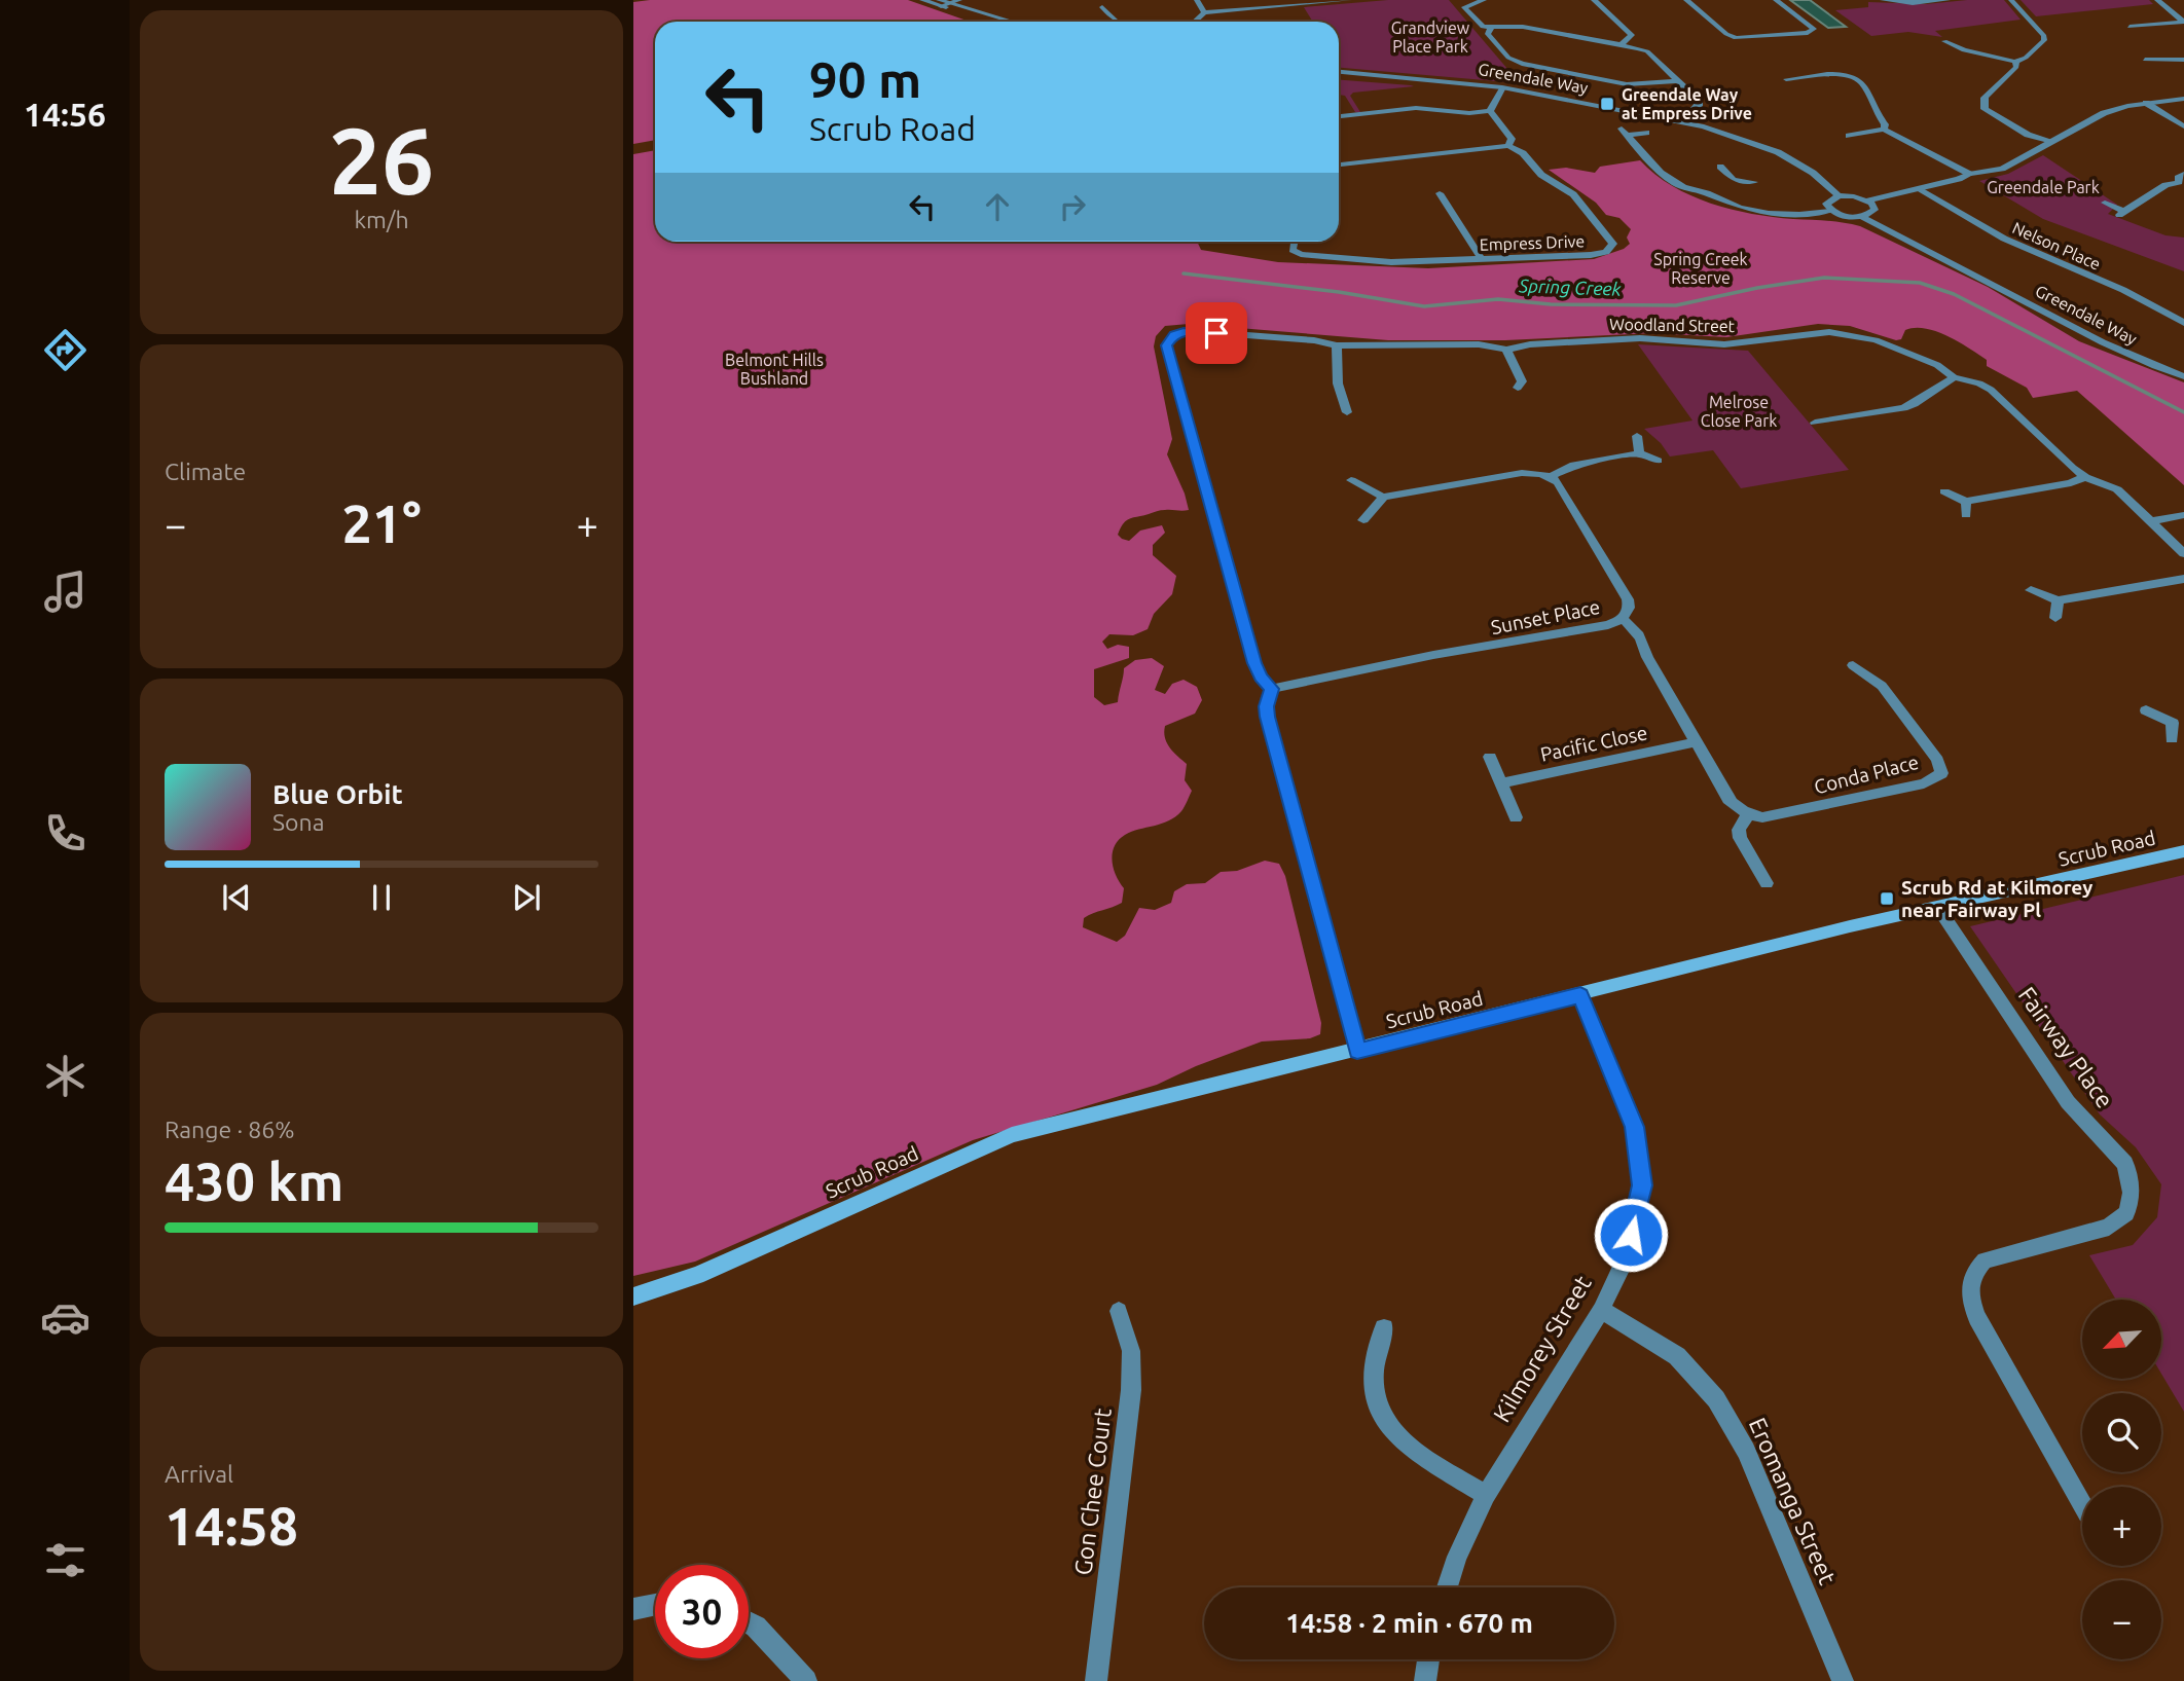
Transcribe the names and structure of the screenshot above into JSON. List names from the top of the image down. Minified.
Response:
{"streets":{"main road":["Scrub Road"],"street":["Greendale Way","Empress Drive","Nelson Place","Woodland Street","Sunset Place","Pacific Close","Conda Place","Fairway Place","Kilmorey Street","Gon Chee Court","Eromanga Street"]},"crossings":[["Woodland Street","Sunset Place"],["Scrub Road","Fairway Place"],["Scrub Road","Kilmorey Street"],["Kilmorey Street","Eromanga Street"]],"water":["Spring Creek"],"parks":["Grandview Place Park","Greendale Park","Spring Creek Reserve","Belmont Hills Bushland","Melrose Close Park"],"places":{"transit":["Greendale Way at Empress Drive","Scrub Rd at Kilmorey near Fairway Pl"]},"north":"bottom left","page":{"tabs":"14:56","tile":[["26","km/h"],"Climate",["Range · 86%","430 km"],["Arrival","14:58"]],"turn":["90 m","Scrub Road"],"heat":["−","21°","+"],"song":["Blue Orbit","Sona"],"map_buttons":["+","−"],"limit":"30","trip":"14:58 · 2 min · 670 m"}}
